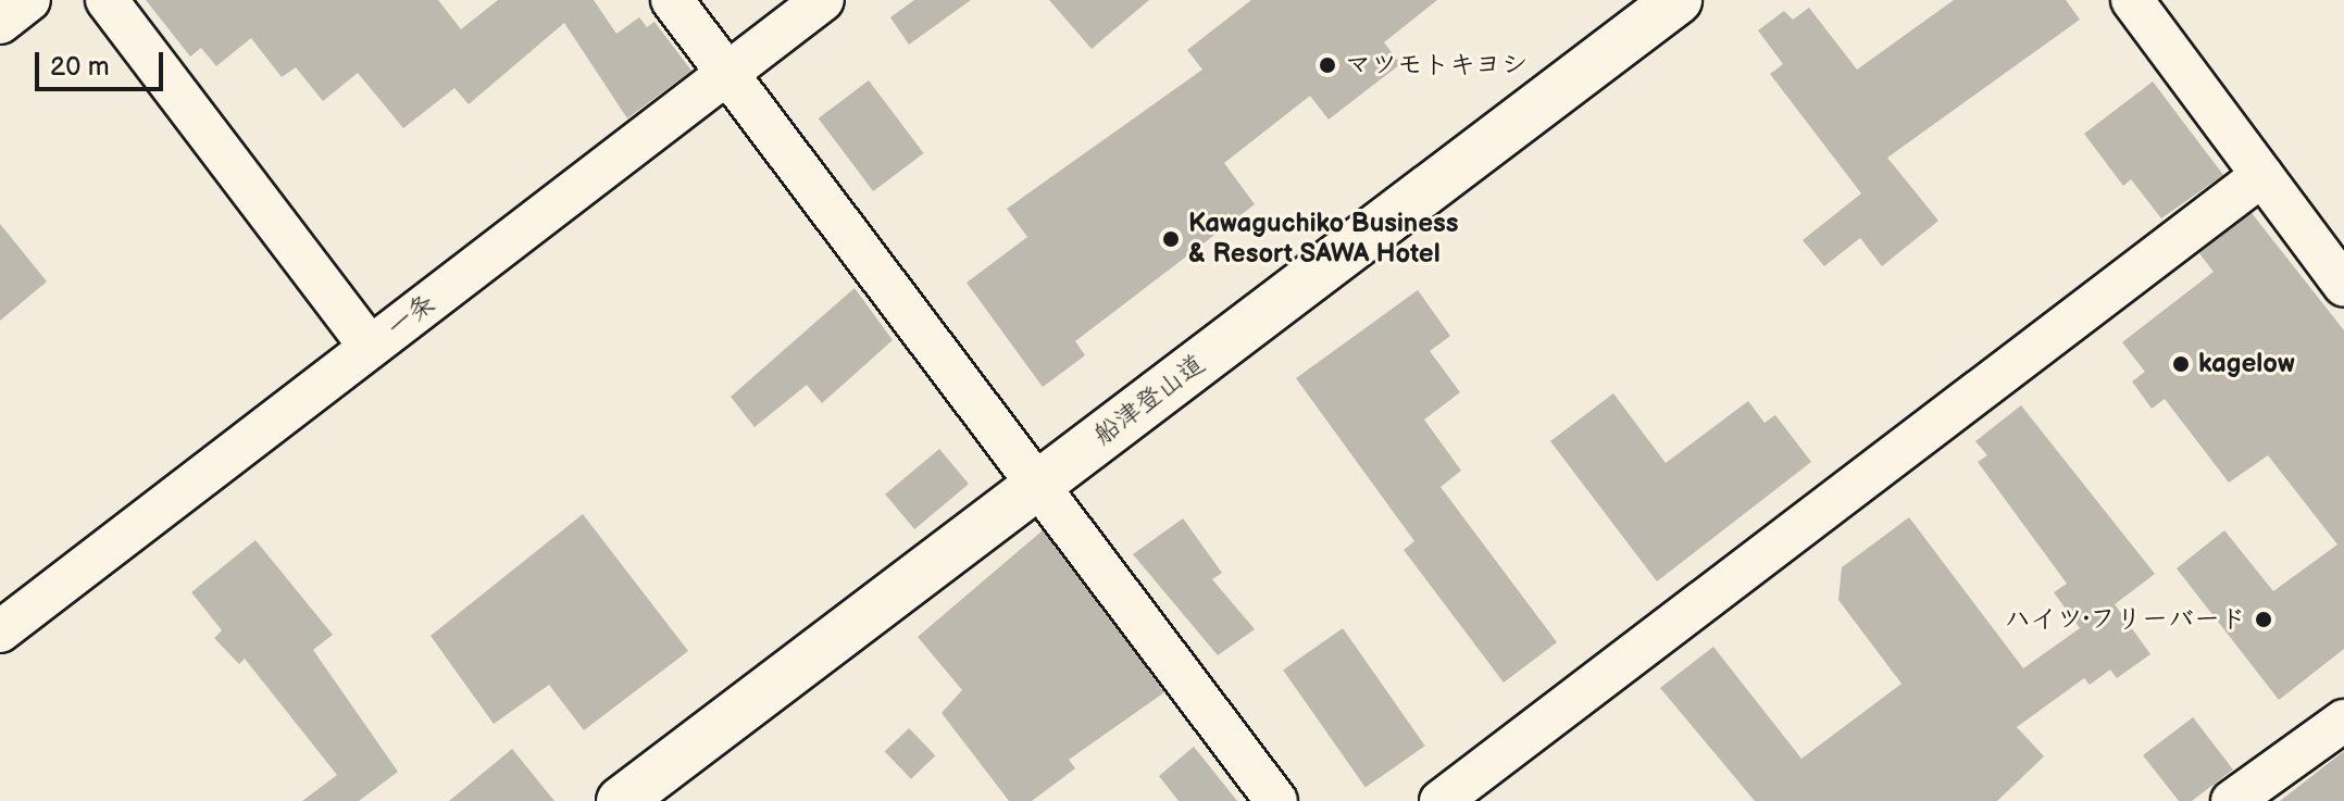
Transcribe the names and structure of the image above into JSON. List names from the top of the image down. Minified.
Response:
{"streets":{"street":["一条","船津登山道"]},"places":["マツモトキヨシ","Kawaguchiko Business & Resort SAWA Hotel","kagelow","ハイツ•フリーバード"],"scale_bar":"20 m"}
